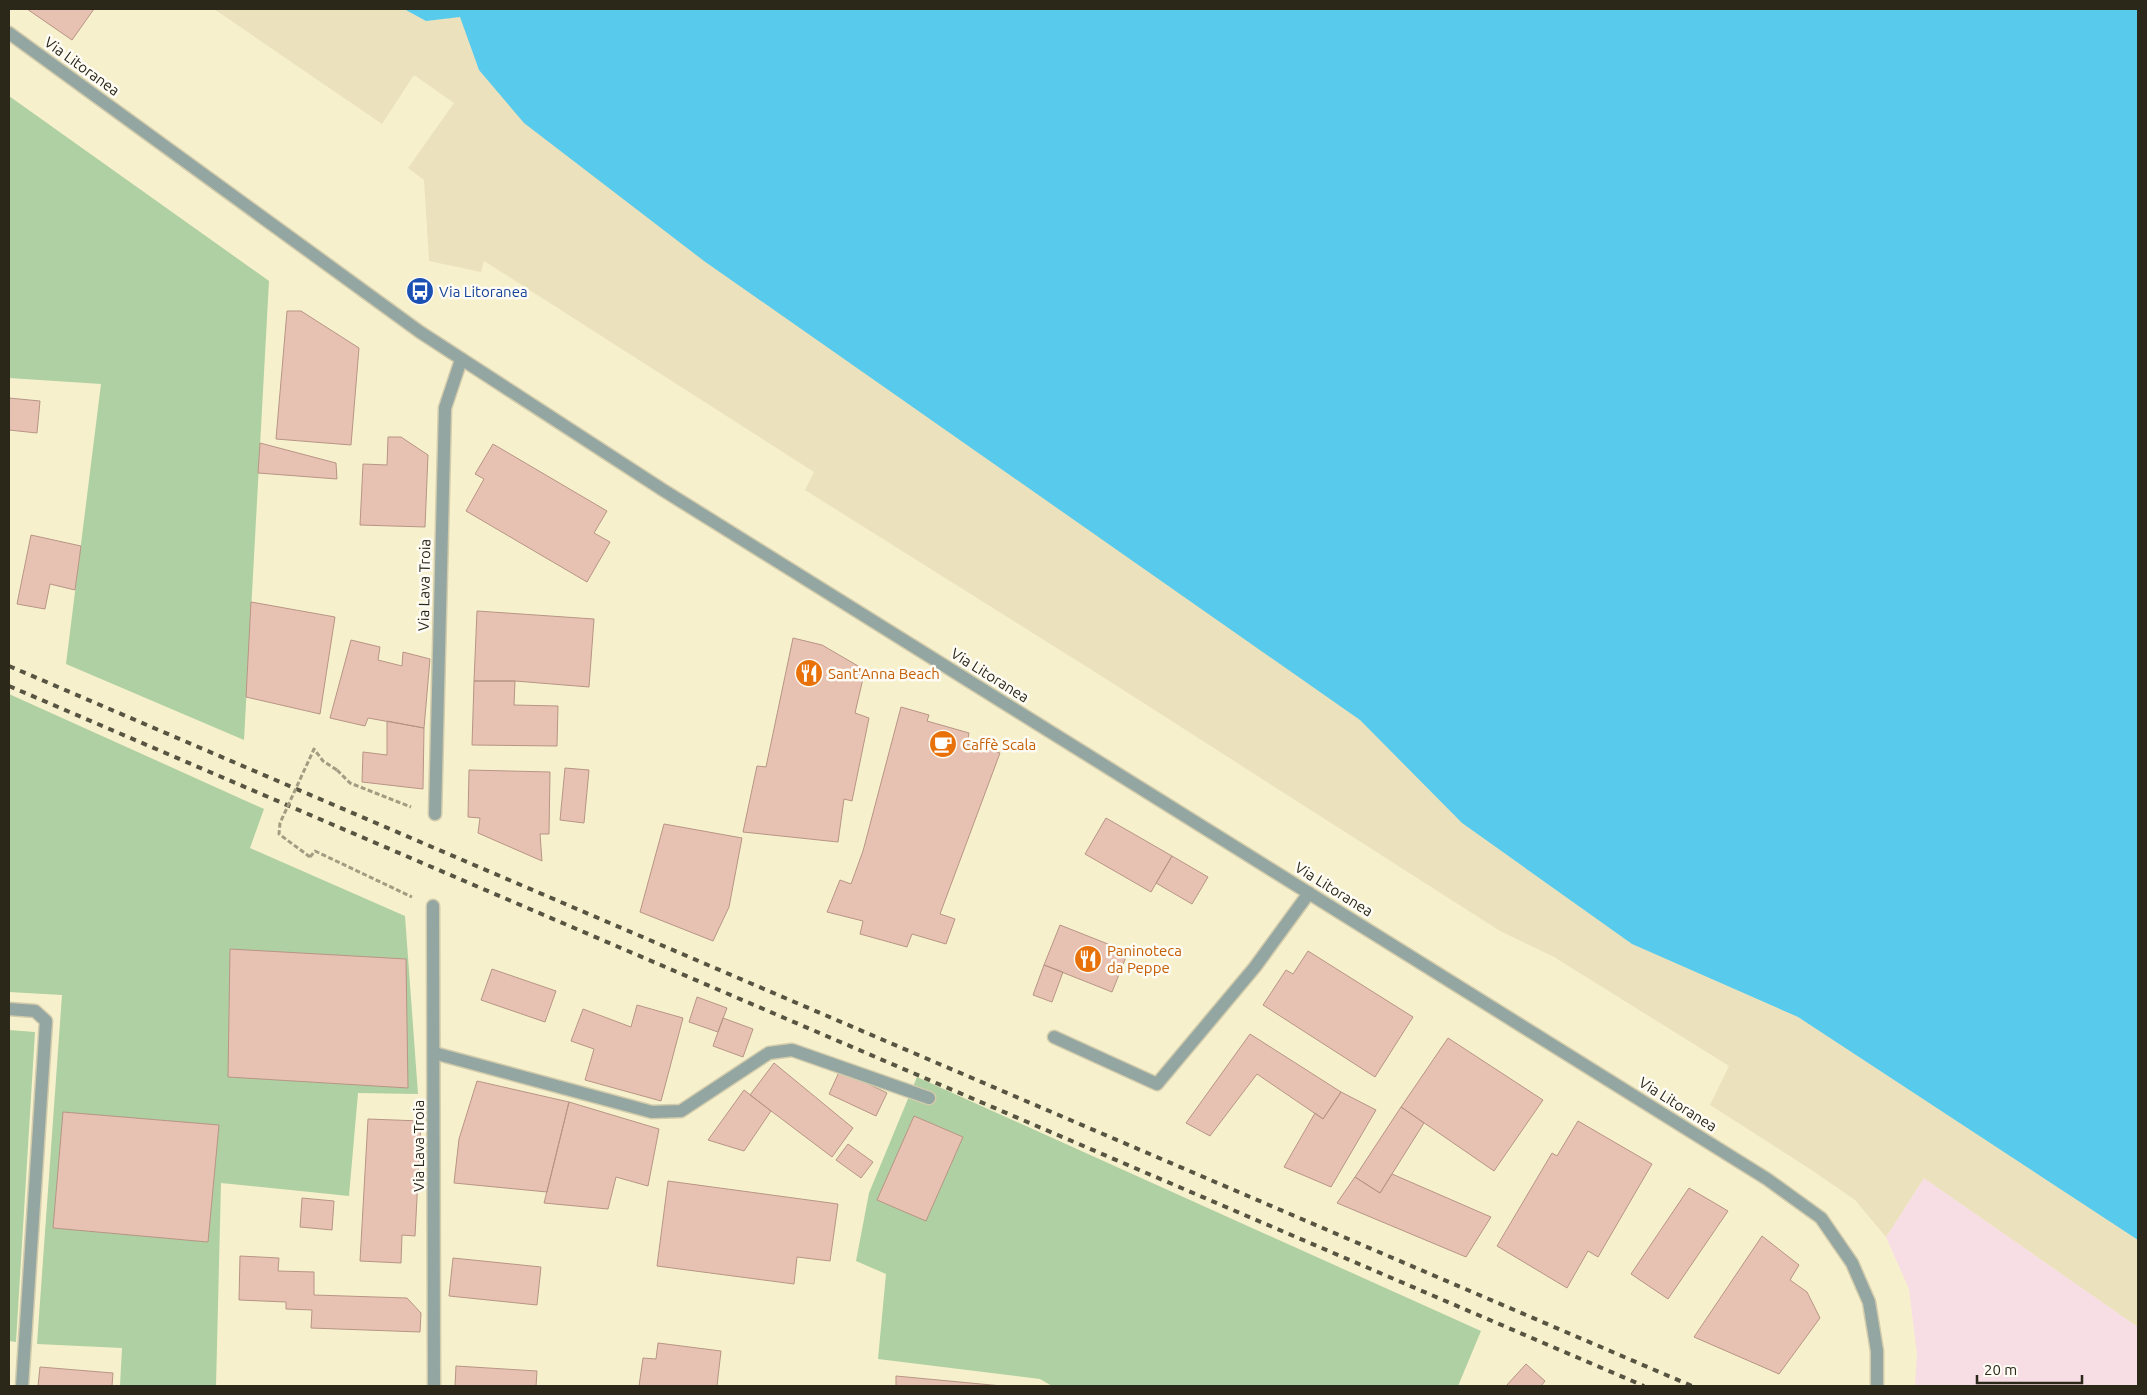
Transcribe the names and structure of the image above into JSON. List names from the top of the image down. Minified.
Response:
{"streets":{"street":["Via Litoranea","Via Lava Troia"]},"crossings":[["Via Litoranea","Via Lava Troia"]],"places":{"bus stop":["Via Litoranea"],"restaurant":["Sant'Anna Beach","Paninoteca da Peppe"],"cafe":["Caffè Scala"]},"scale_bar":"20 m"}
